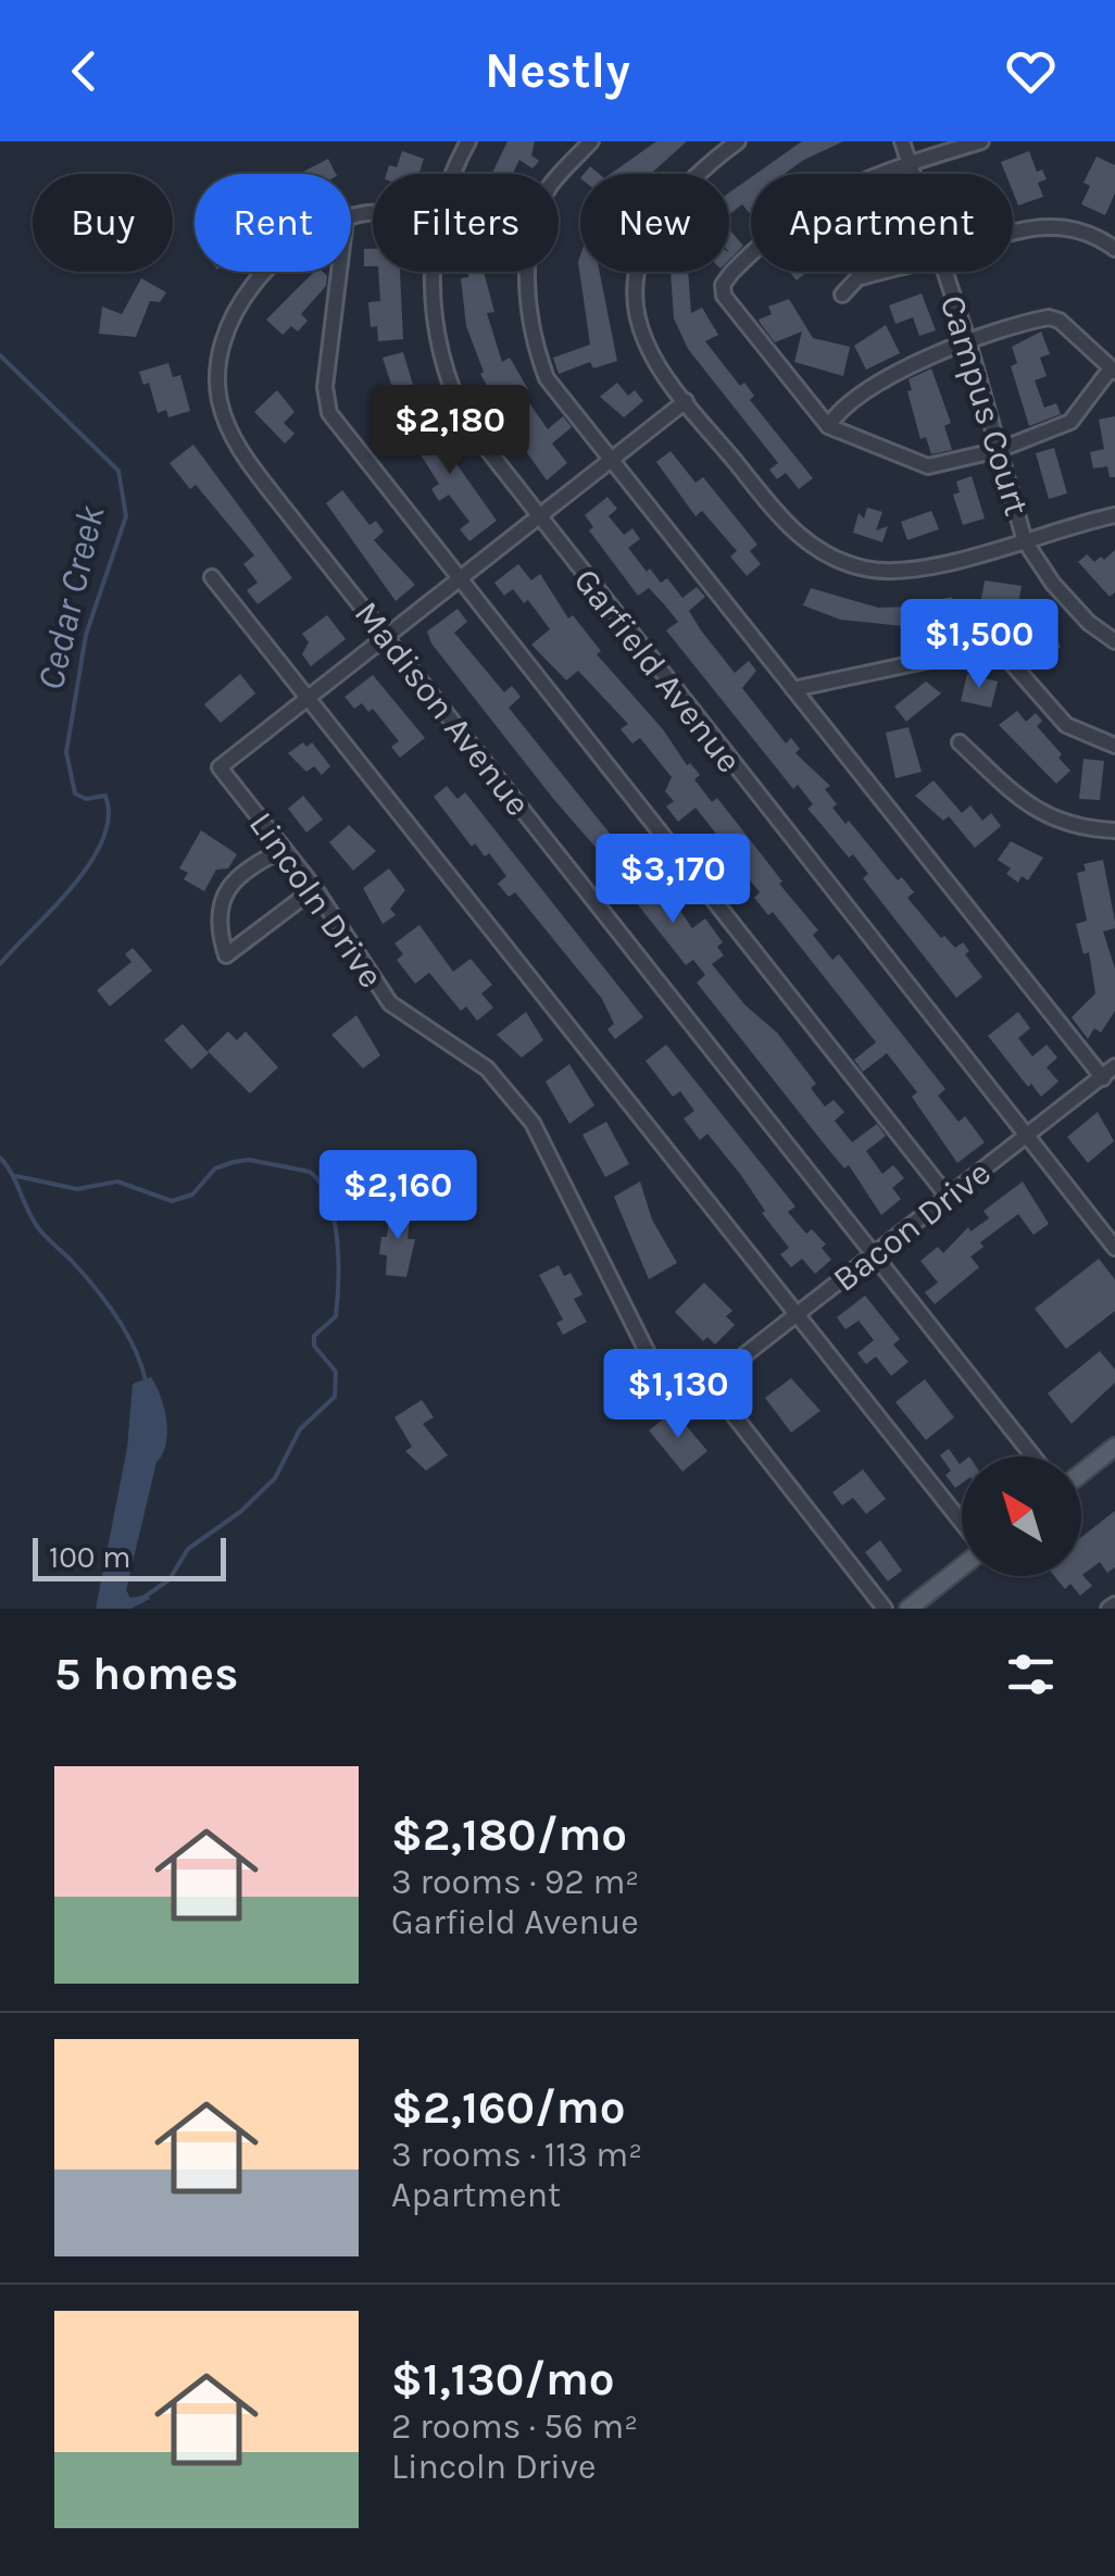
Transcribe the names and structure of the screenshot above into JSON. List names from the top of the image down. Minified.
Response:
{"streets":{"street":["Campus Court","Garfield Avenue","Madison Avenue","Lincoln Drive","Bacon Drive"]},"crossings":[["Garfield Avenue","Bacon Drive"],["Madison Avenue","Bacon Drive"],["Lincoln Drive","Bacon Drive"]],"water":["Cedar Creek"],"scale_bar":"100 m","north":"top left","page":{"header":"Nestly","chip":["Buy","Rent","Filters","New","Apartment"],"price":["$2,180","$1,500","$3,170","$2,160","$1,130"],"scale":"100 m","heading":"5 homes","list":[{"name":"$2,180/mo","note":"3 rooms · 92 m² · Garfield Avenue"},{"name":"$2,160/mo","note":"3 rooms · 113 m² · Apartment"},{"name":"$1,130/mo","note":"2 rooms · 56 m² · Lincoln Drive"}]}}
